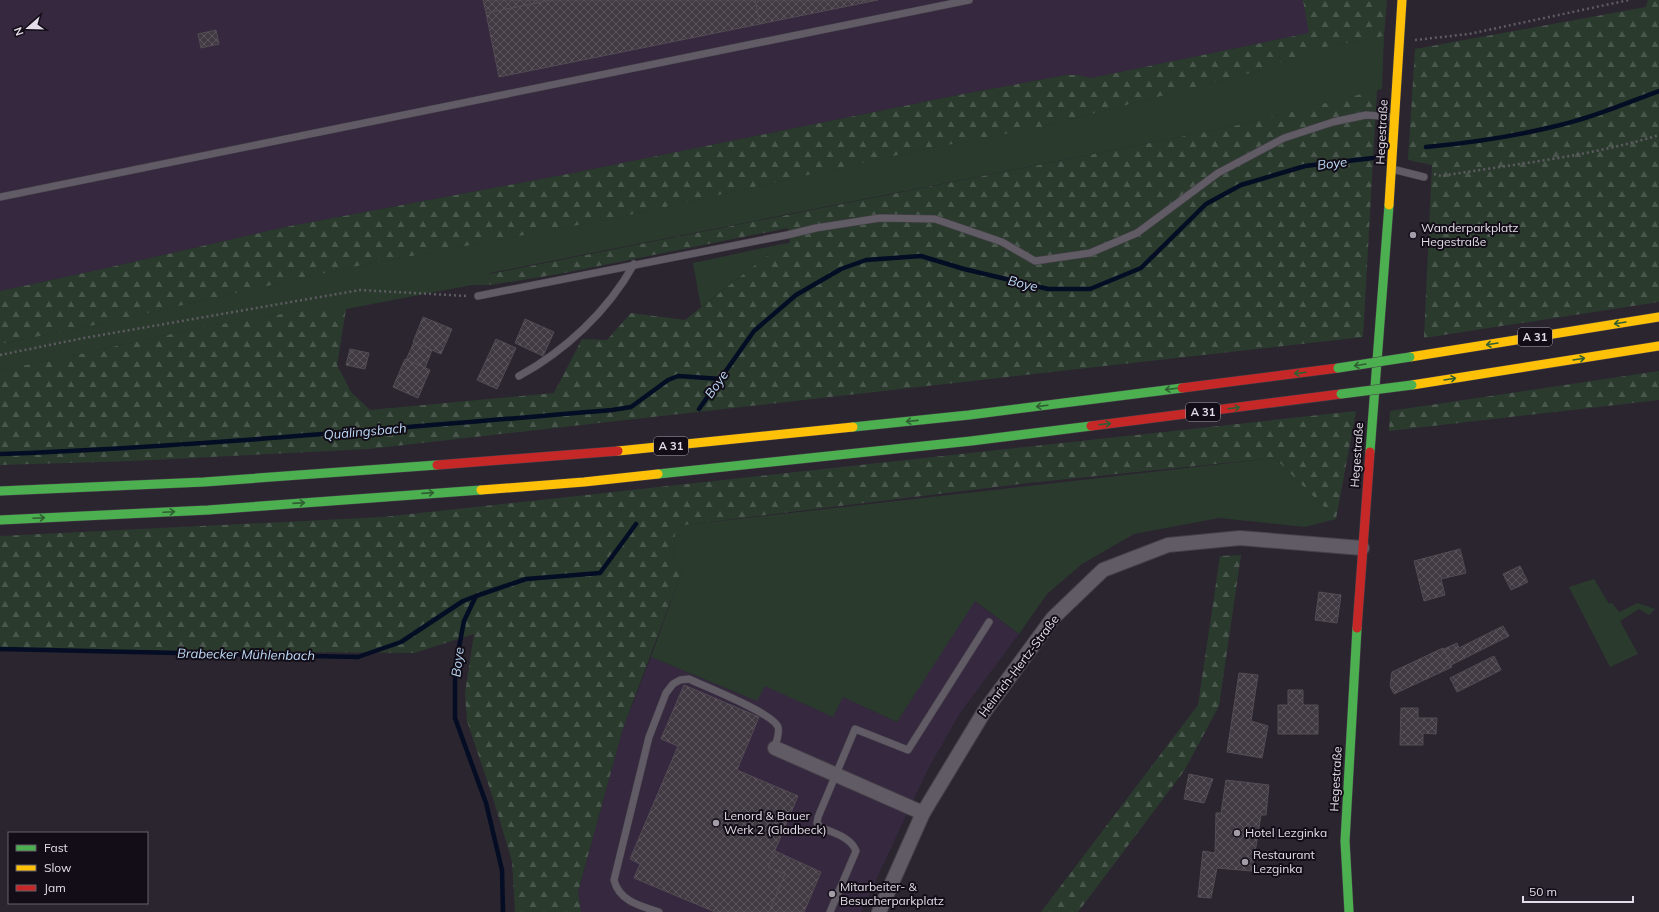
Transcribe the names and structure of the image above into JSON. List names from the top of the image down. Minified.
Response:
{"streets":{"main road":["Hegestraße","A 31"],"street":["Heinrich-Hertz-Straße"]},"crossings":[["Hegestraße","Heinrich-Hertz-Straße"]],"water":["Boye","Quälingsbach","Brabecker Mühlenbach"],"places":["Wanderparkplatz Hegestraße","Lenord & Bauer Werk 2 (Gladbeck)","Hotel Lezginka","Restaurant Lezginka","Mitarbeiter- & Besucherparkplatz"],"legend":["Fast","Slow","Jam"],"scale_bar":"50 m","north":"left"}
